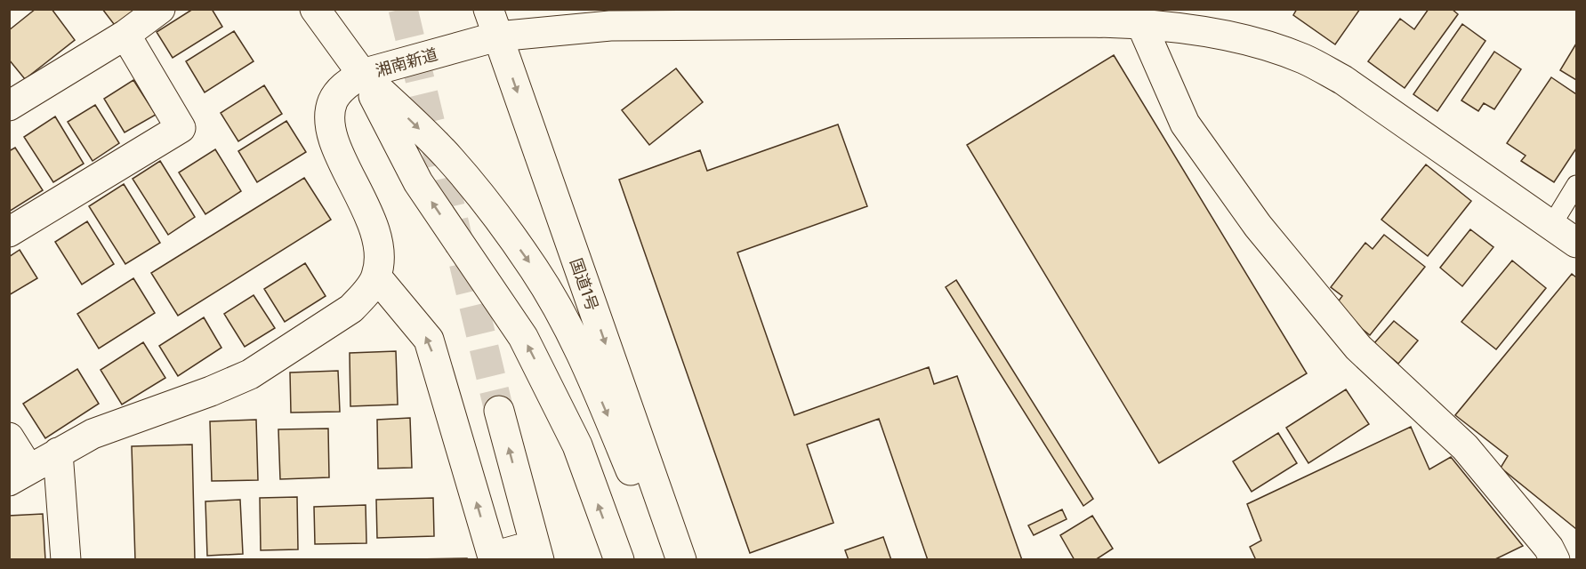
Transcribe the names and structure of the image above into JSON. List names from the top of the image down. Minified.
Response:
{"streets":{"main road":["湘南新道","国道1号"]},"crossings":[["湘南新道","国道1号"]]}
